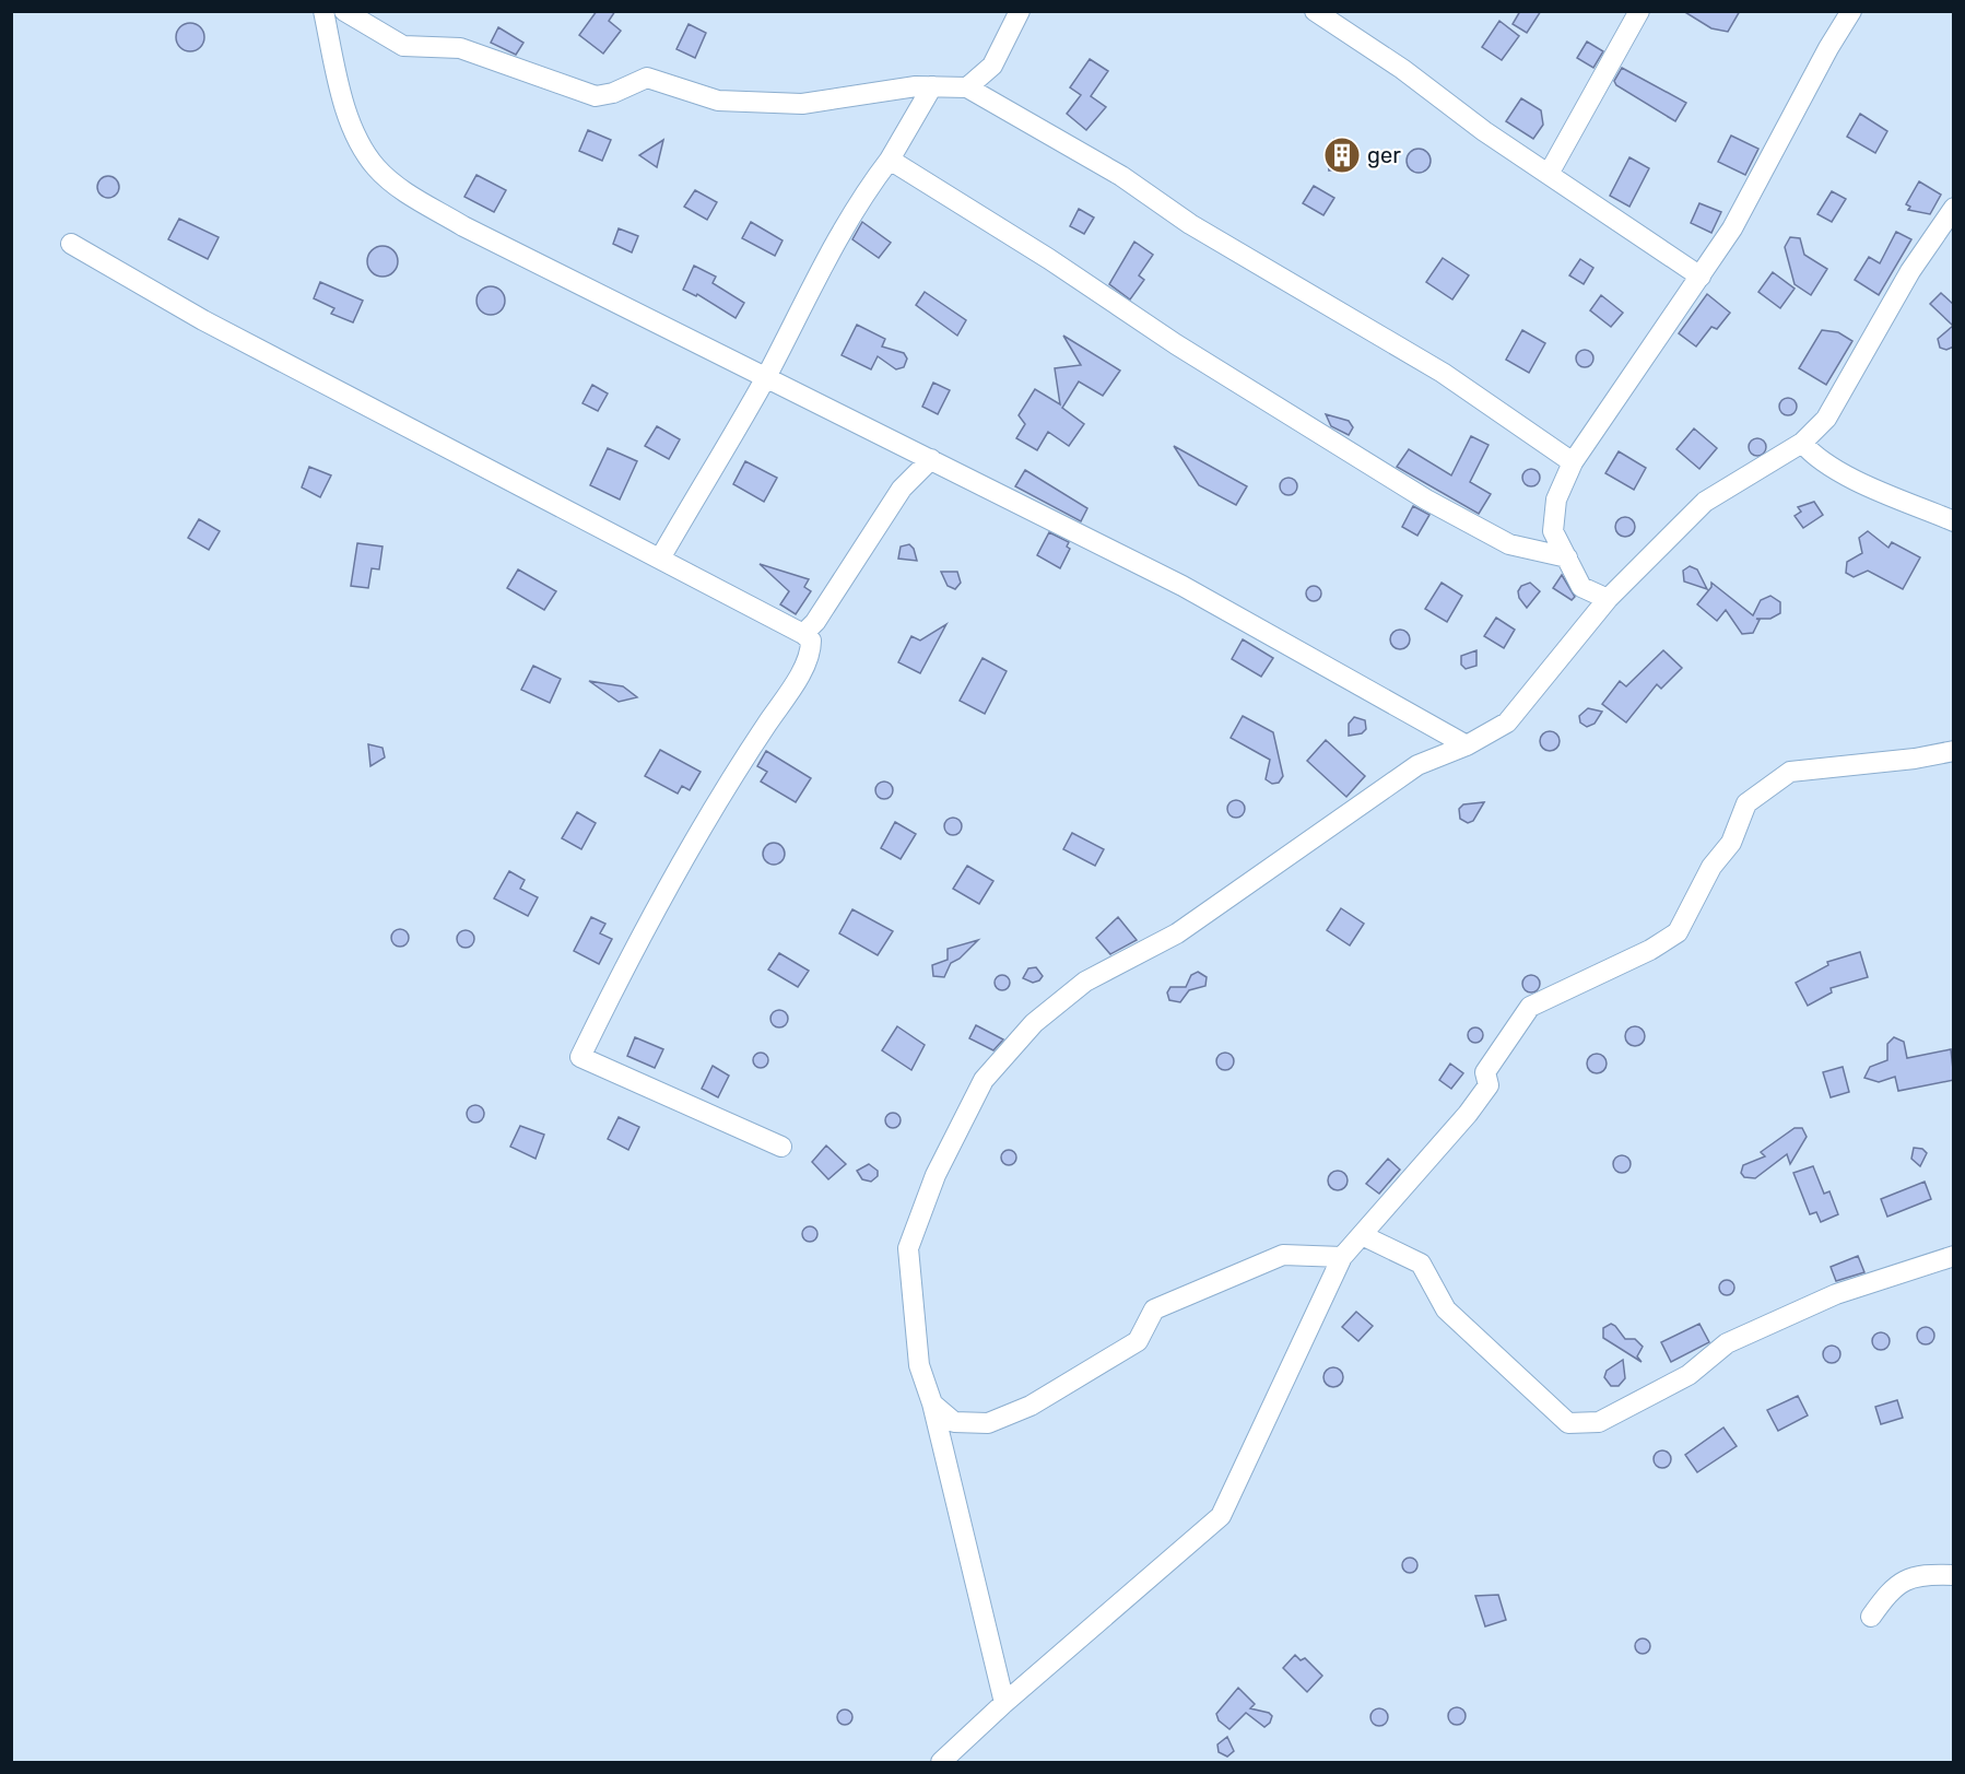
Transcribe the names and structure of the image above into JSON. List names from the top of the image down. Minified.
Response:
{"places":{"building":["ger"]}}
